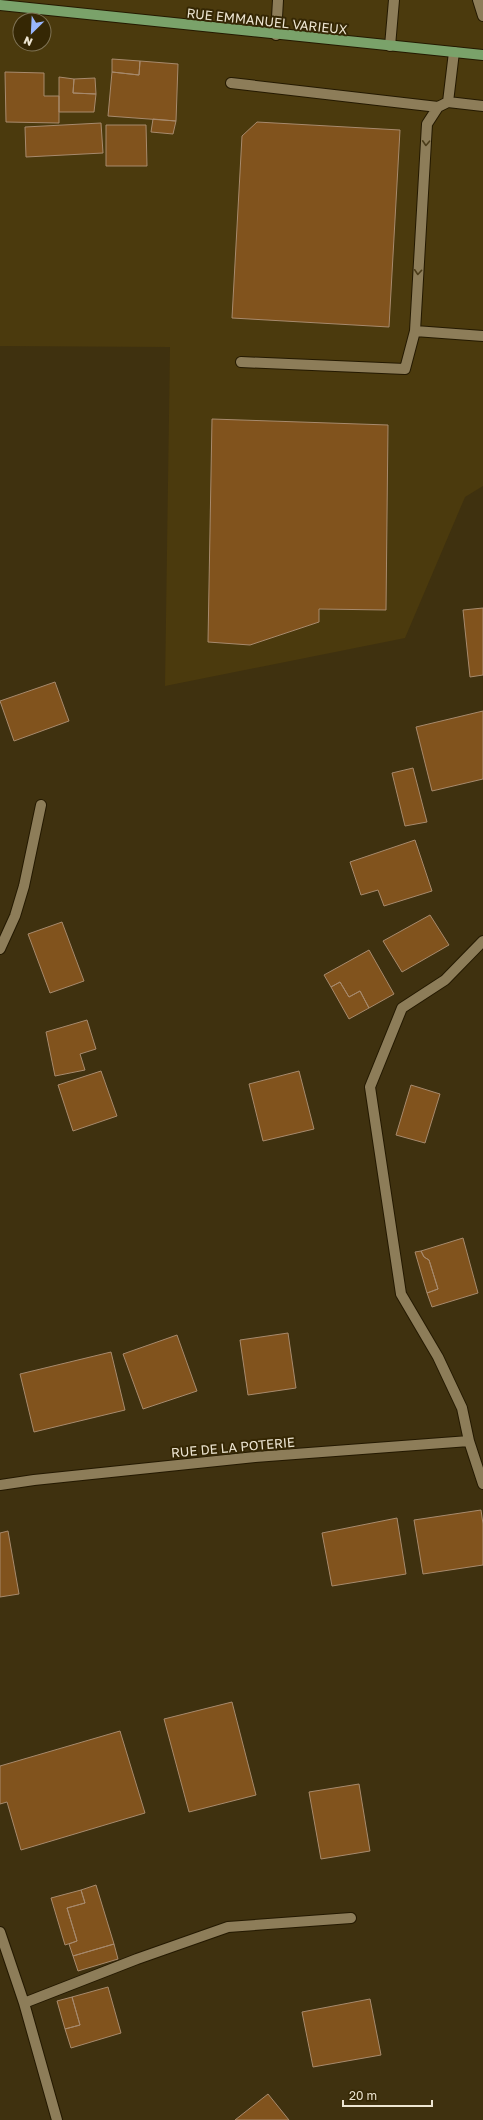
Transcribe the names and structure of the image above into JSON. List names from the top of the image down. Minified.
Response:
{"streets":{"main road":["RUE EMMANUEL VARIEUX"],"street":["RUE DE LA POTERIE"]},"scale_bar":"20 m","north":"bottom left"}
